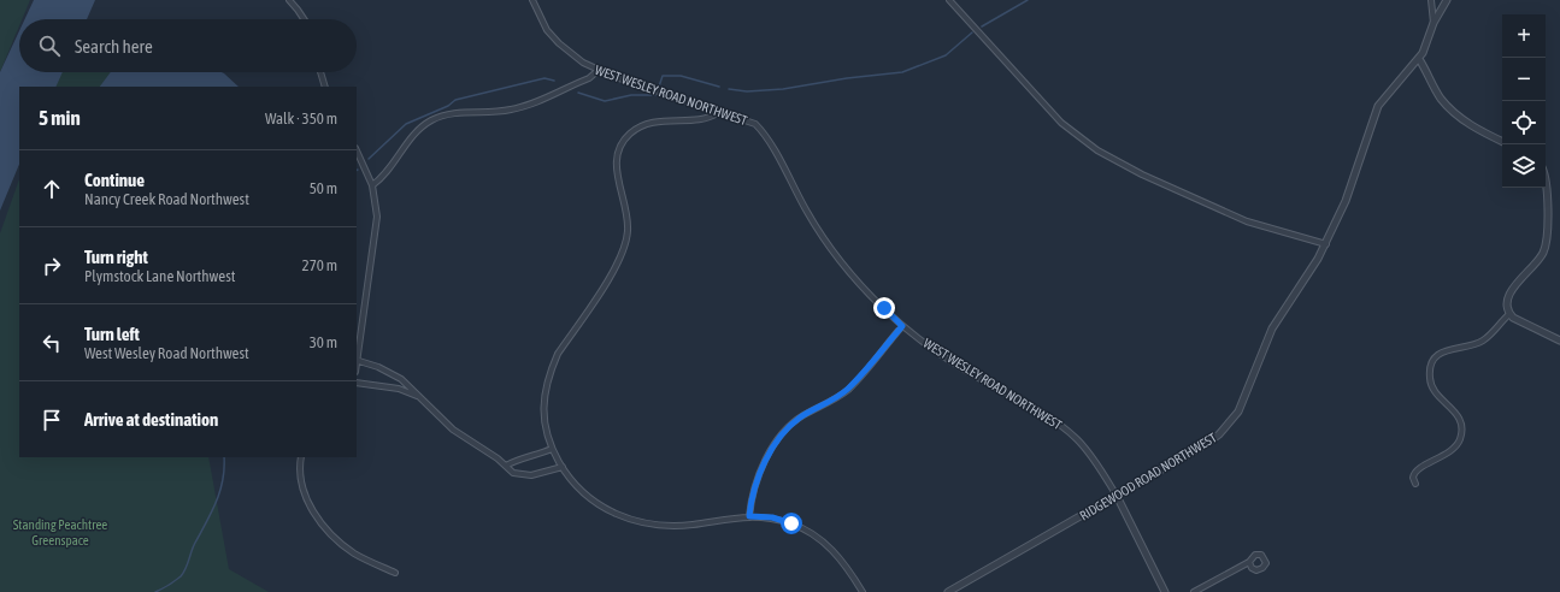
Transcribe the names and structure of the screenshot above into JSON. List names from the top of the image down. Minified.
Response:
{"streets":{"street":["WEST WESLEY ROAD NORTHWEST","RIDGEWOOD ROAD NORTHWEST"]},"crossings":[["WEST WESLEY ROAD NORTHWEST","RIDGEWOOD ROAD NORTHWEST"]],"parks":["Standing Peachtree Greenspace"],"page":{"map_buttons":["+","−"],"search":"Search here","heading":["5 min","Walk · 350 m"],"list":[["Continue","Nancy Creek Road Northwest","50 m"],["Turn right","Plymstock Lane Northwest","270 m"],["Turn left","West Wesley Road Northwest","30 m"],"Arrive at destination"]}}
